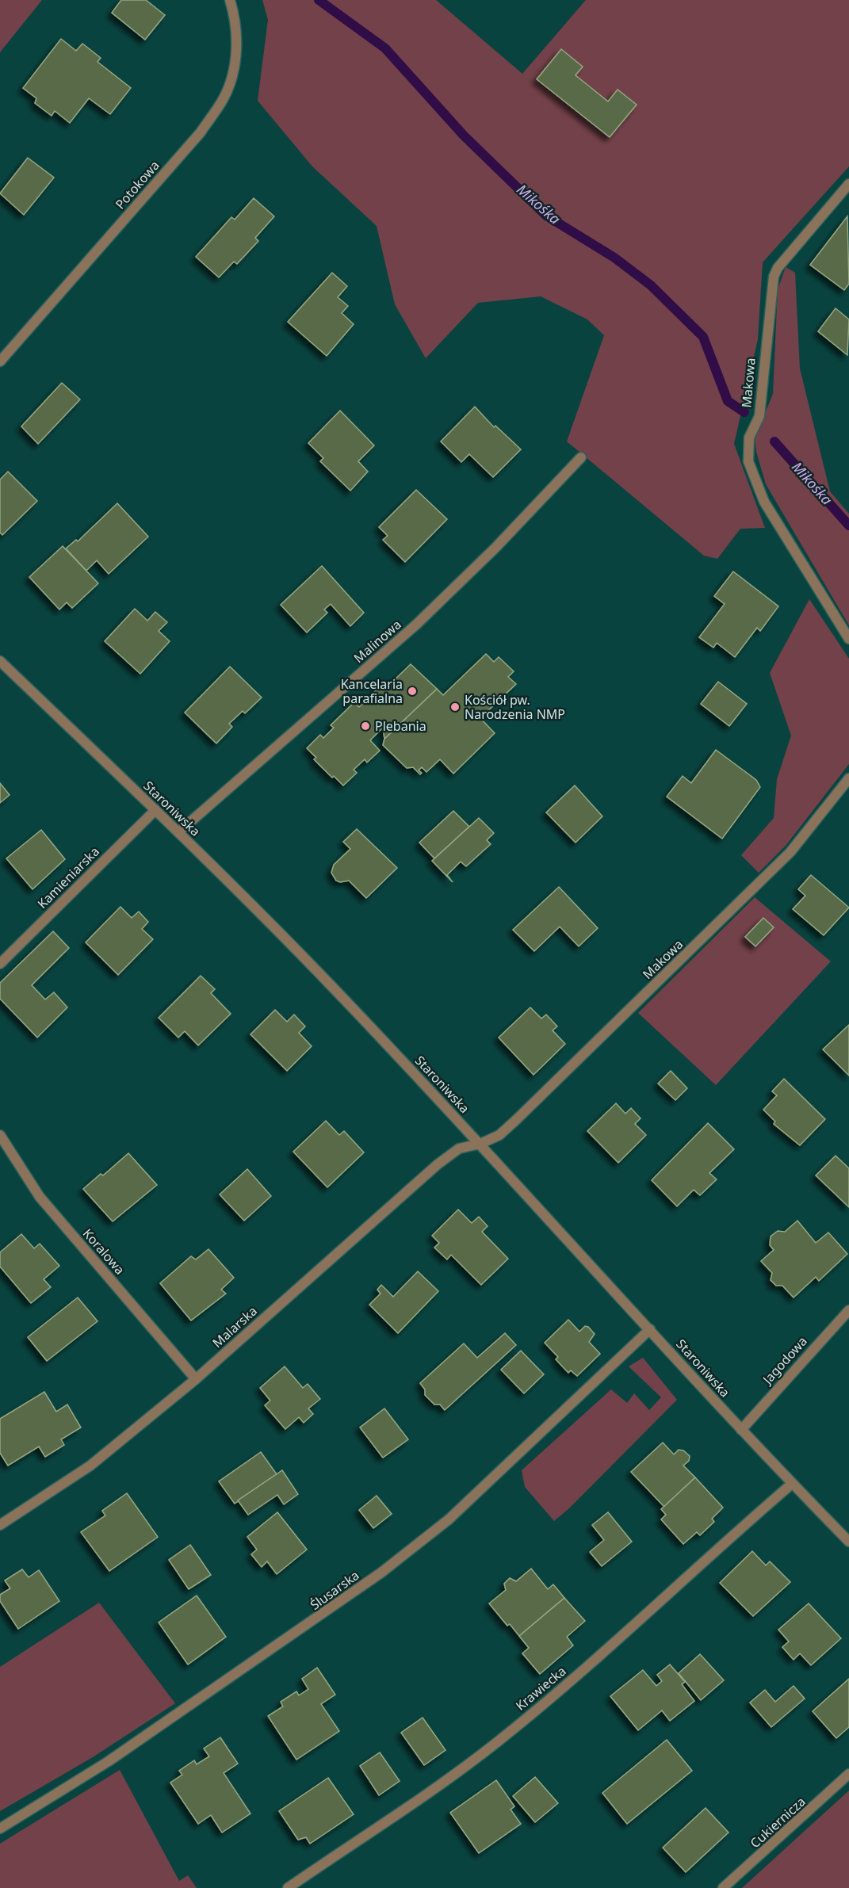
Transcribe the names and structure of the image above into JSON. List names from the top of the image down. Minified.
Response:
{"streets":{"street":["Potokowa","Makowa","Malinowa","Staroniwska","Kamieniarska","Koralowa","Malarska","Jagodowa","Ślusarska","Krawiecka","Cukiernicza"]},"crossings":[["Makowa","Staroniwska"],["Makowa","Malarska"],["Malinowa","Staroniwska"],["Staroniwska","Kamieniarska"],["Staroniwska","Malarska"],["Staroniwska","Jagodowa"],["Staroniwska","Ślusarska"],["Staroniwska","Krawiecka"],["Koralowa","Malarska"]],"water":["Mikośka"],"places":["Kancelaria parafialna","Kościół pw. Narodzenia NMP","Plebania"]}
